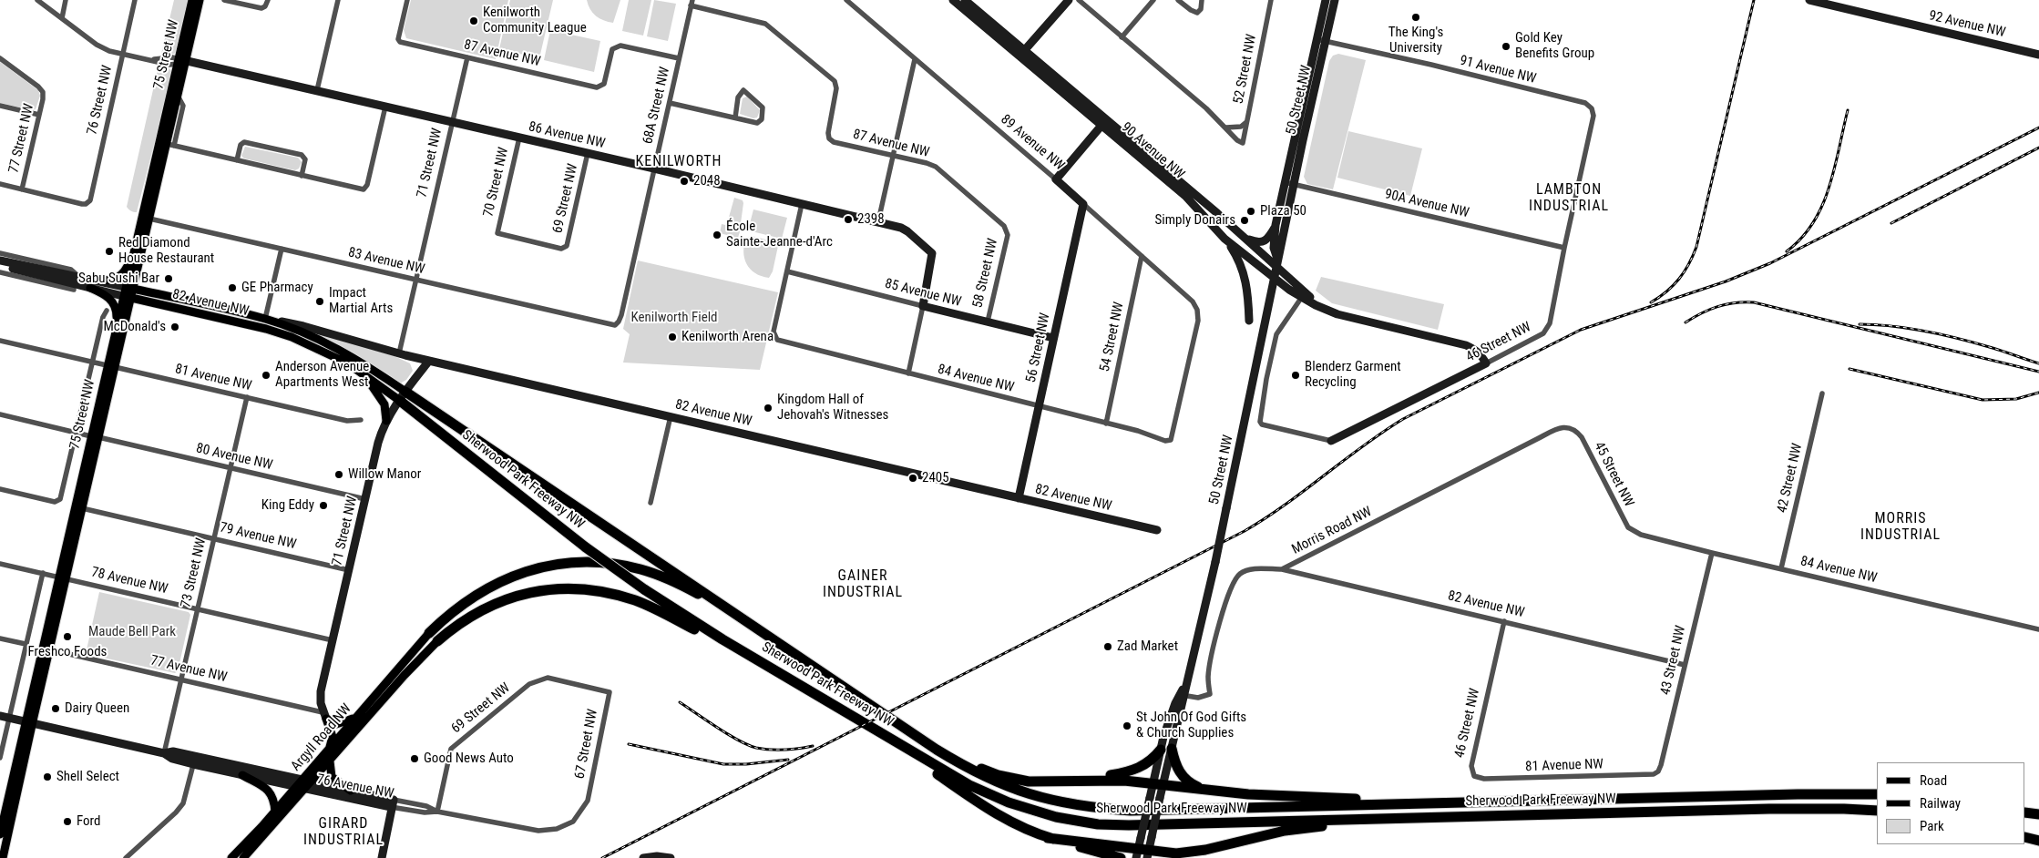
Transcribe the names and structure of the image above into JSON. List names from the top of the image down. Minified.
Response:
{"streets":{"highway":["Sherwood Park Freeway NW"],"main road":["75 Street NW","82 Avenue NW","Argyll Road NW"],"street":["92 Avenue NW","87 Avenue NW","52 Street NW","91 Avenue NW","76 Street NW","50 Street NW","68A Street NW","86 Avenue NW","77 Street NW","89 Avenue NW","90 Avenue NW","71 Street NW","70 Street NW","69 Street NW","90A Avenue NW","83 Avenue NW","58 Street NW","85 Avenue NW","54 Street NW","46 Street NW","56 Street NW","81 Avenue NW","84 Avenue NW","80 Avenue NW","45 Street NW","42 Street NW","Morris Road NW","79 Avenue NW","73 Street NW","78 Avenue NW","43 Street NW","77 Avenue NW","67 Street NW","76 Avenue NW"]},"crossings":[["87 Avenue NW","68A Street NW"],["87 Avenue NW","71 Street NW"],["87 Avenue NW","58 Street NW"],["75 Street NW","86 Avenue NW"],["75 Street NW","83 Avenue NW"],["75 Street NW","82 Avenue NW"],["75 Street NW","81 Avenue NW"],["75 Street NW","80 Avenue NW"],["75 Street NW","79 Avenue NW"],["75 Street NW","78 Avenue NW"],["75 Street NW","77 Avenue NW"],["75 Street NW","76 Avenue NW"],["91 Avenue NW","50 Street NW"],["91 Avenue NW","46 Street NW"],["76 Street NW","86 Avenue NW"],["76 Street NW","77 Street NW"],["50 Street NW","90 Avenue NW"],["50 Street NW","90A Avenue NW"],["50 Street NW","Morris Road NW"],["68A Street NW","86 Avenue NW"],["68A Street NW","83 Avenue NW"],["86 Avenue NW","71 Street NW"],["86 Avenue NW","70 Street NW"],["86 Avenue NW","69 Street NW"],["86 Avenue NW","85 Avenue NW"],["89 Avenue NW","54 Street NW"],["89 Avenue NW","56 Street NW"],["89 Avenue NW","84 Avenue NW"],["90 Avenue NW","46 Street NW"],["71 Street NW","83 Avenue NW"],["71 Street NW","82 Avenue NW"],["71 Street NW","80 Avenue NW"],["71 Street NW","Sherwood Park Freeway NW"],["71 Street NW","79 Avenue NW"],["71 Street NW","78 Avenue NW"],["71 Street NW","77 Avenue NW"],["70 Street NW","69 Street NW"],["69 Street NW","67 Street NW"],["69 Street NW","76 Avenue NW"],["90A Avenue NW","46 Street NW"],["58 Street NW","85 Avenue NW"],["85 Avenue NW","56 Street NW"],["85 Avenue NW","84 Avenue NW"],["82 Avenue NW","46 Street NW"],["82 Avenue NW","56 Street NW"],["82 Avenue NW","Sherwood Park Freeway NW"],["82 Avenue NW","Morris Road NW"],["82 Avenue NW","43 Street NW"],["54 Street NW","84 Avenue NW"],["46 Street NW","81 Avenue NW"],["56 Street NW","84 Avenue NW"],["81 Avenue NW","73 Street NW"],["81 Avenue NW","43 Street NW"],["84 Avenue NW","45 Street NW"],["84 Avenue NW","42 Street NW"],["84 Avenue NW","43 Street NW"],["80 Avenue NW","73 Street NW"],["45 Street NW","Morris Road NW"],["79 Avenue NW","73 Street NW"],["73 Street NW","78 Avenue NW"],["73 Street NW","77 Avenue NW"],["73 Street NW","76 Avenue NW"],["Argyll Road NW","76 Avenue NW"],["67 Street NW","76 Avenue NW"]],"districts":["KENILWORTH","LAMBTON INDUSTRIAL","MORRIS INDUSTRIAL","GAINER INDUSTRIAL","GIRARD INDUSTRIAL"],"parks":["Kenilworth Field","Maude Bell Park"],"places":["The King's University","Kenilworth Community League","Gold Key Benefits Group","2048","Plaza 50","2398","Simply Donairs","École Sainte-Jeanne-d'Arc","Red Diamond House Restaurant","Sabu Sushi Bar","GE Pharmacy","Impact Martial Arts","McDonald's","Kenilworth Arena","Anderson Avenue Apartments West","Blenderz Garment Recycling","Kingdom Hall of Jehovah's Witnesses","Willow Manor","2405","King Eddy","Freshco Foods","Zad Market","Dairy Queen","St John Of God Gifts & Church Supplies","Good News Auto","Shell Select","Ford"],"legend":["Road","Railway","Park"]}
